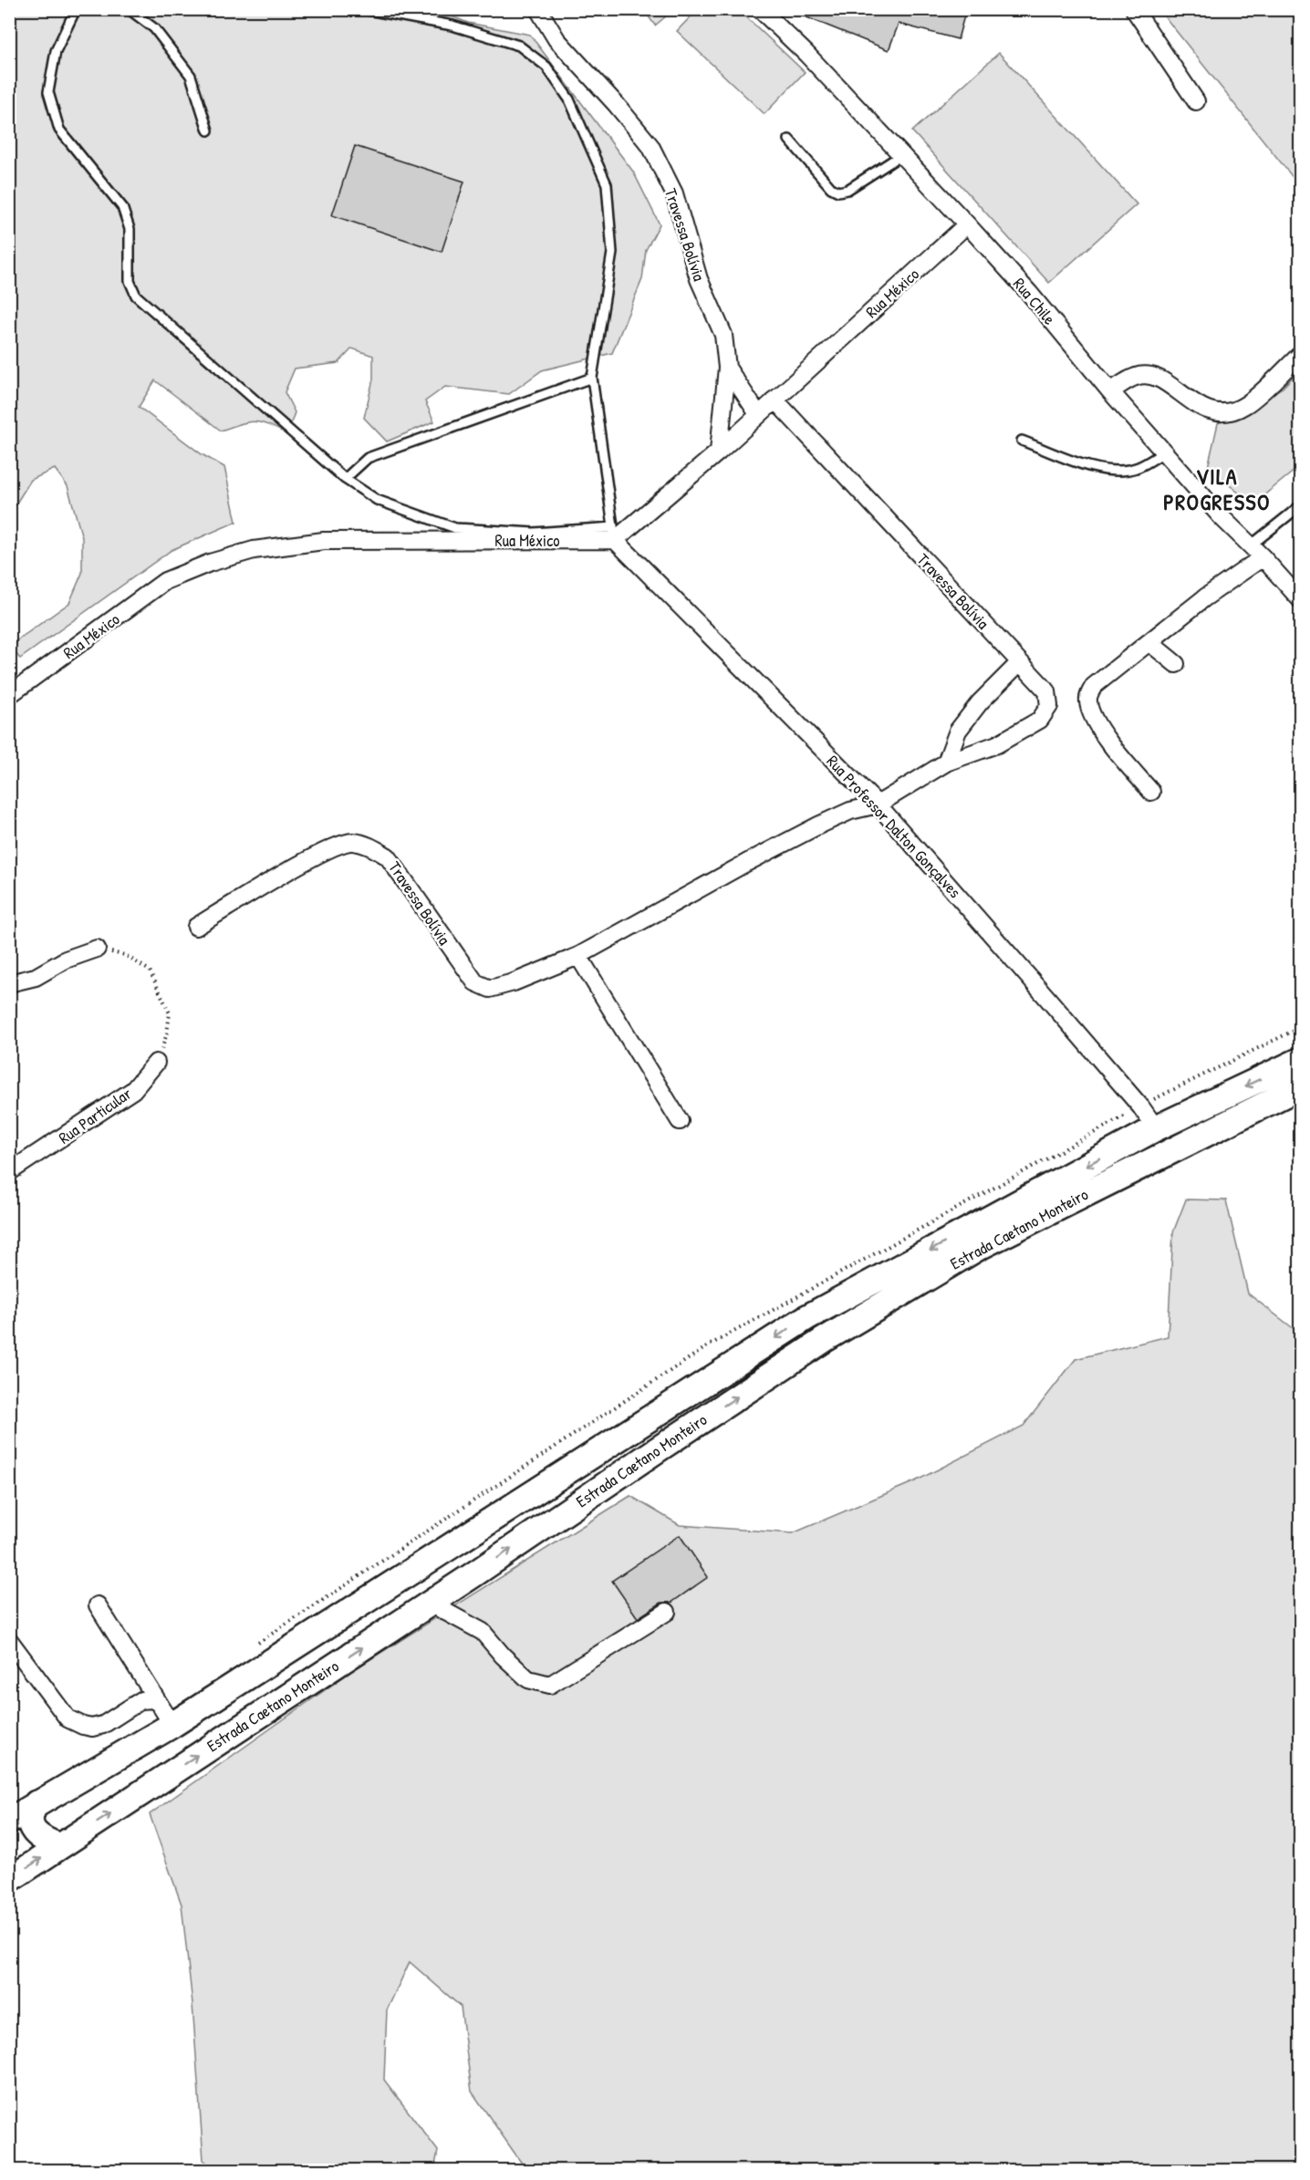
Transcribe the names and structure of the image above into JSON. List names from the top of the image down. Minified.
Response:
{"streets":{"main road":["Estrada Caetano Monteiro"],"street":["Travessa Bolívia","Rua México","Rua Chile","Rua Professor Dalton Gonçalves","Rua Particular"]},"crossings":[["Travessa Bolívia","Rua México"],["Travessa Bolívia","Rua Professor Dalton Gonçalves"],["Rua México","Rua Chile"],["Rua México","Rua Professor Dalton Gonçalves"],["Rua Professor Dalton Gonçalves","Estrada Caetano Monteiro"]],"districts":["VILA PROGRESSO"]}
